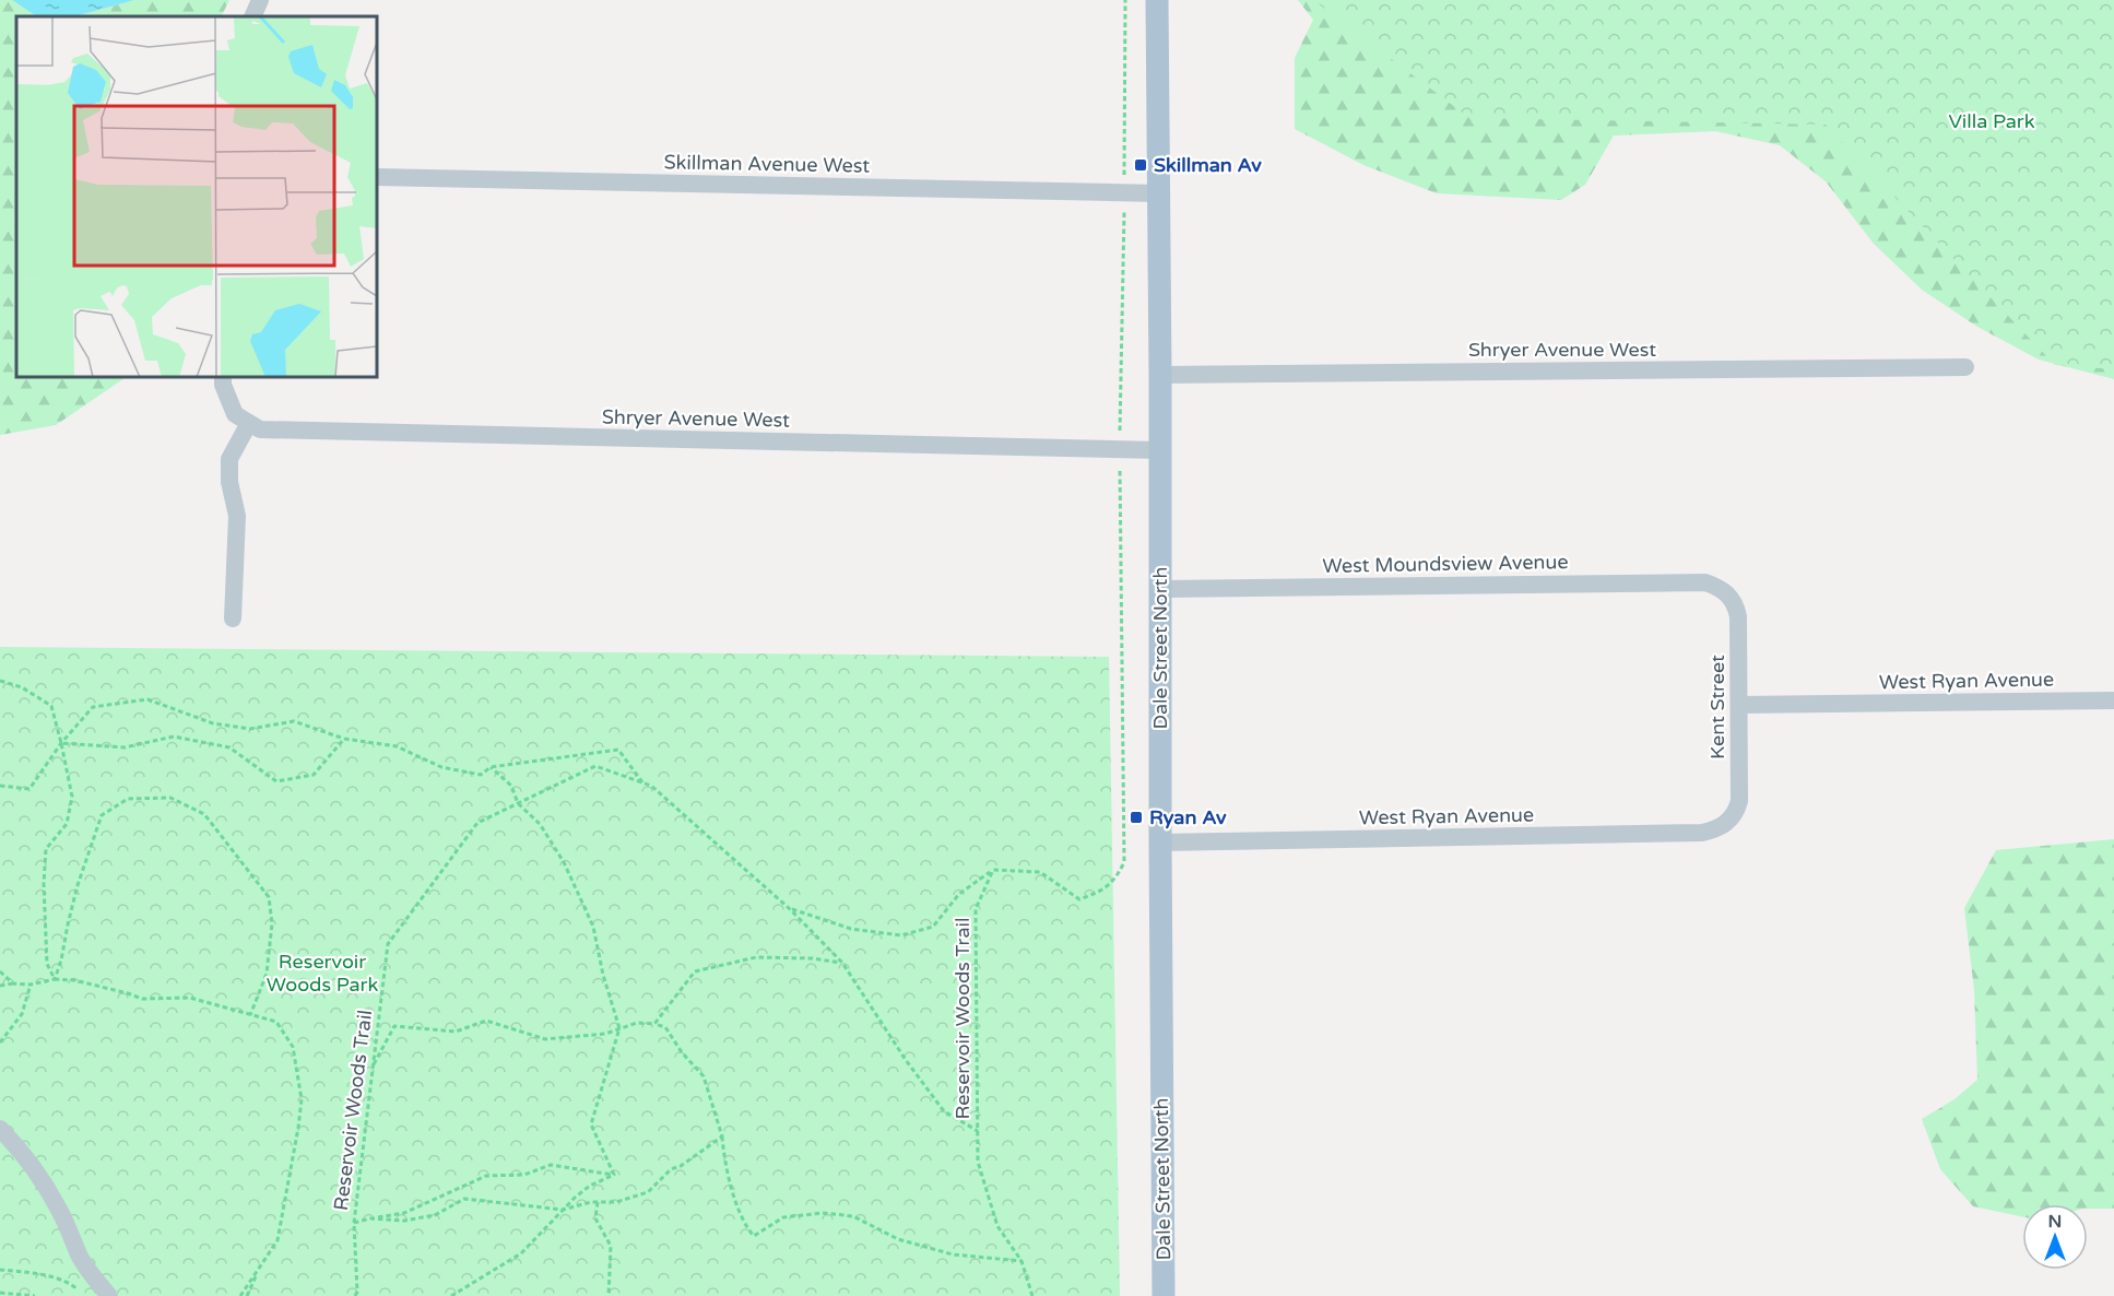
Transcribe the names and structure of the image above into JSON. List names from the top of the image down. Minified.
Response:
{"streets":{"main road":["Dale Street North"],"street":["Skillman Avenue West","Shryer Avenue West","West Moundsview Avenue","West Ryan Avenue","Kent Street"],"path":["Reservoir Woods Trail"]},"crossings":[["Skillman Avenue West","Dale Street North"],["Shryer Avenue West","Dale Street North"],["West Moundsview Avenue","Dale Street North"],["West Moundsview Avenue","Kent Street"],["Dale Street North","West Ryan Avenue"],["West Ryan Avenue","Kent Street"]],"parks":["Villa Park","Reservoir Woods Park"],"places":{"transit":["Skillman Av","Ryan Av"]},"north":"top"}
